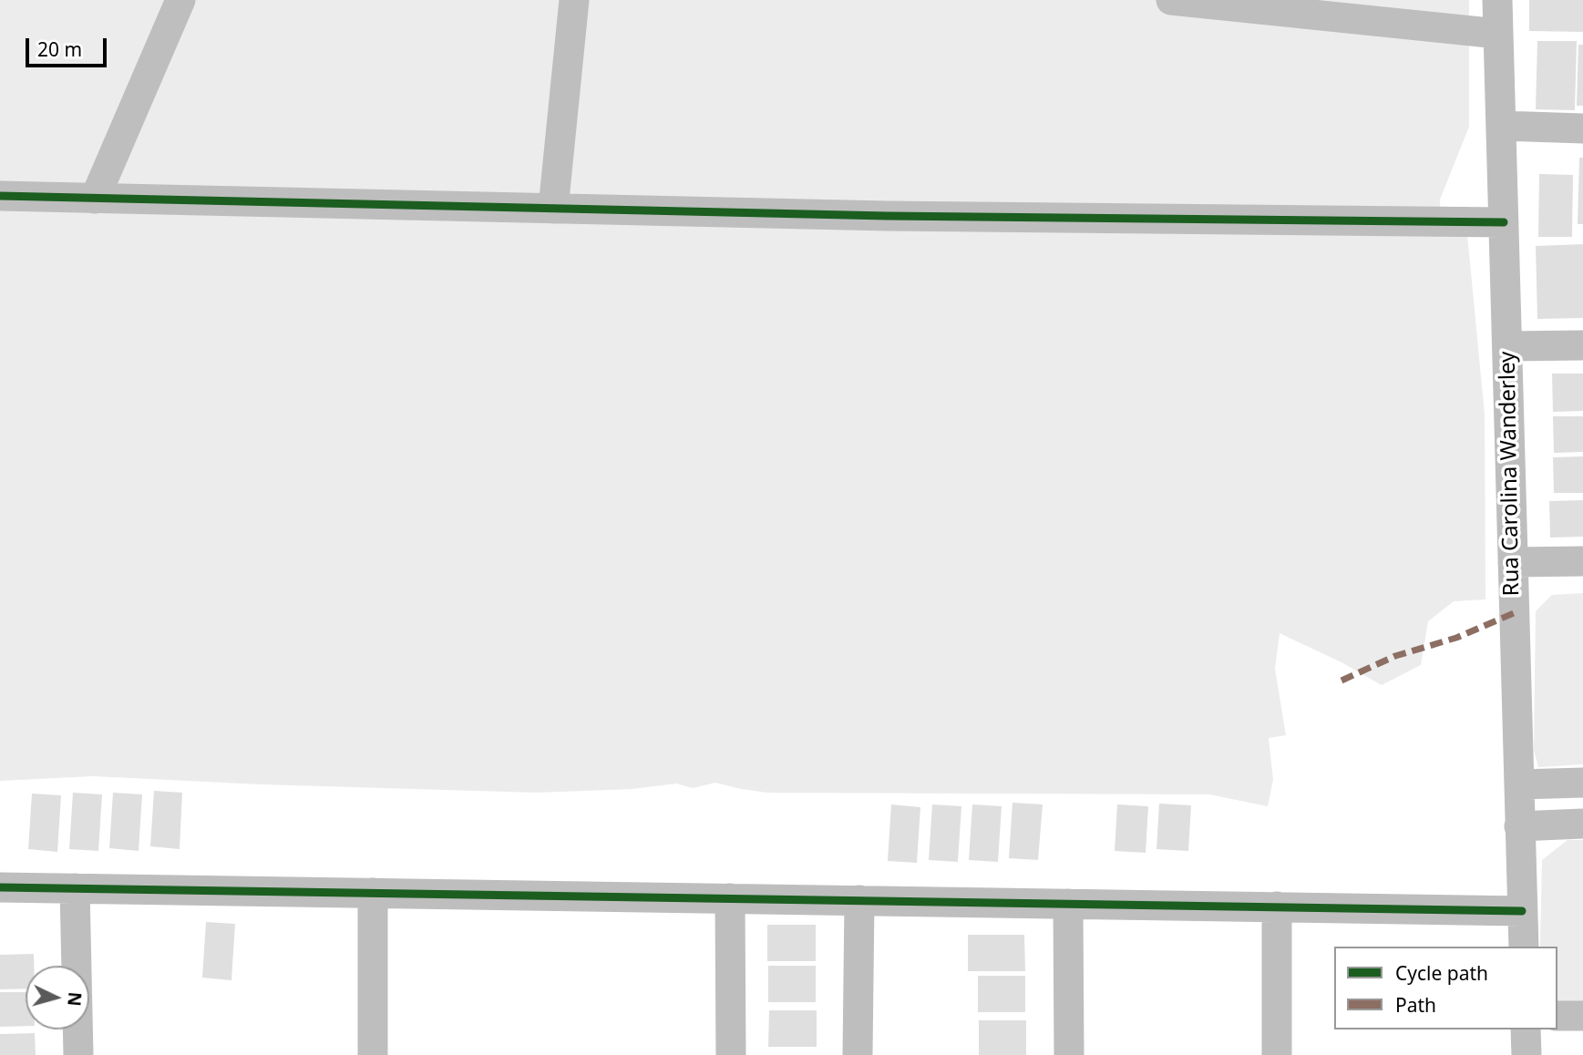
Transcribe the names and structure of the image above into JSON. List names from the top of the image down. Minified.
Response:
{"streets":{"street":["Rua Carolina Wanderley"]},"legend":["Cycle path","Path"],"scale_bar":"20 m","north":"right"}
